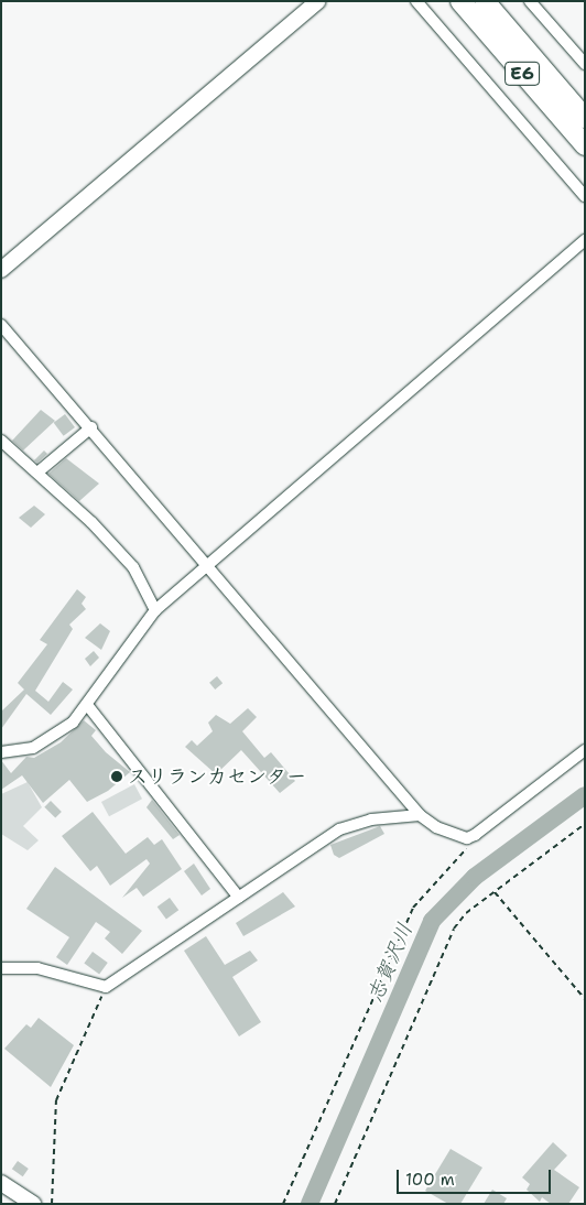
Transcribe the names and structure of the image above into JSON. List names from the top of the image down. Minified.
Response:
{"streets":{"highway":["E6"]},"water":["志賀沢川"],"places":["スリランカセンター"],"scale_bar":"100 m"}
